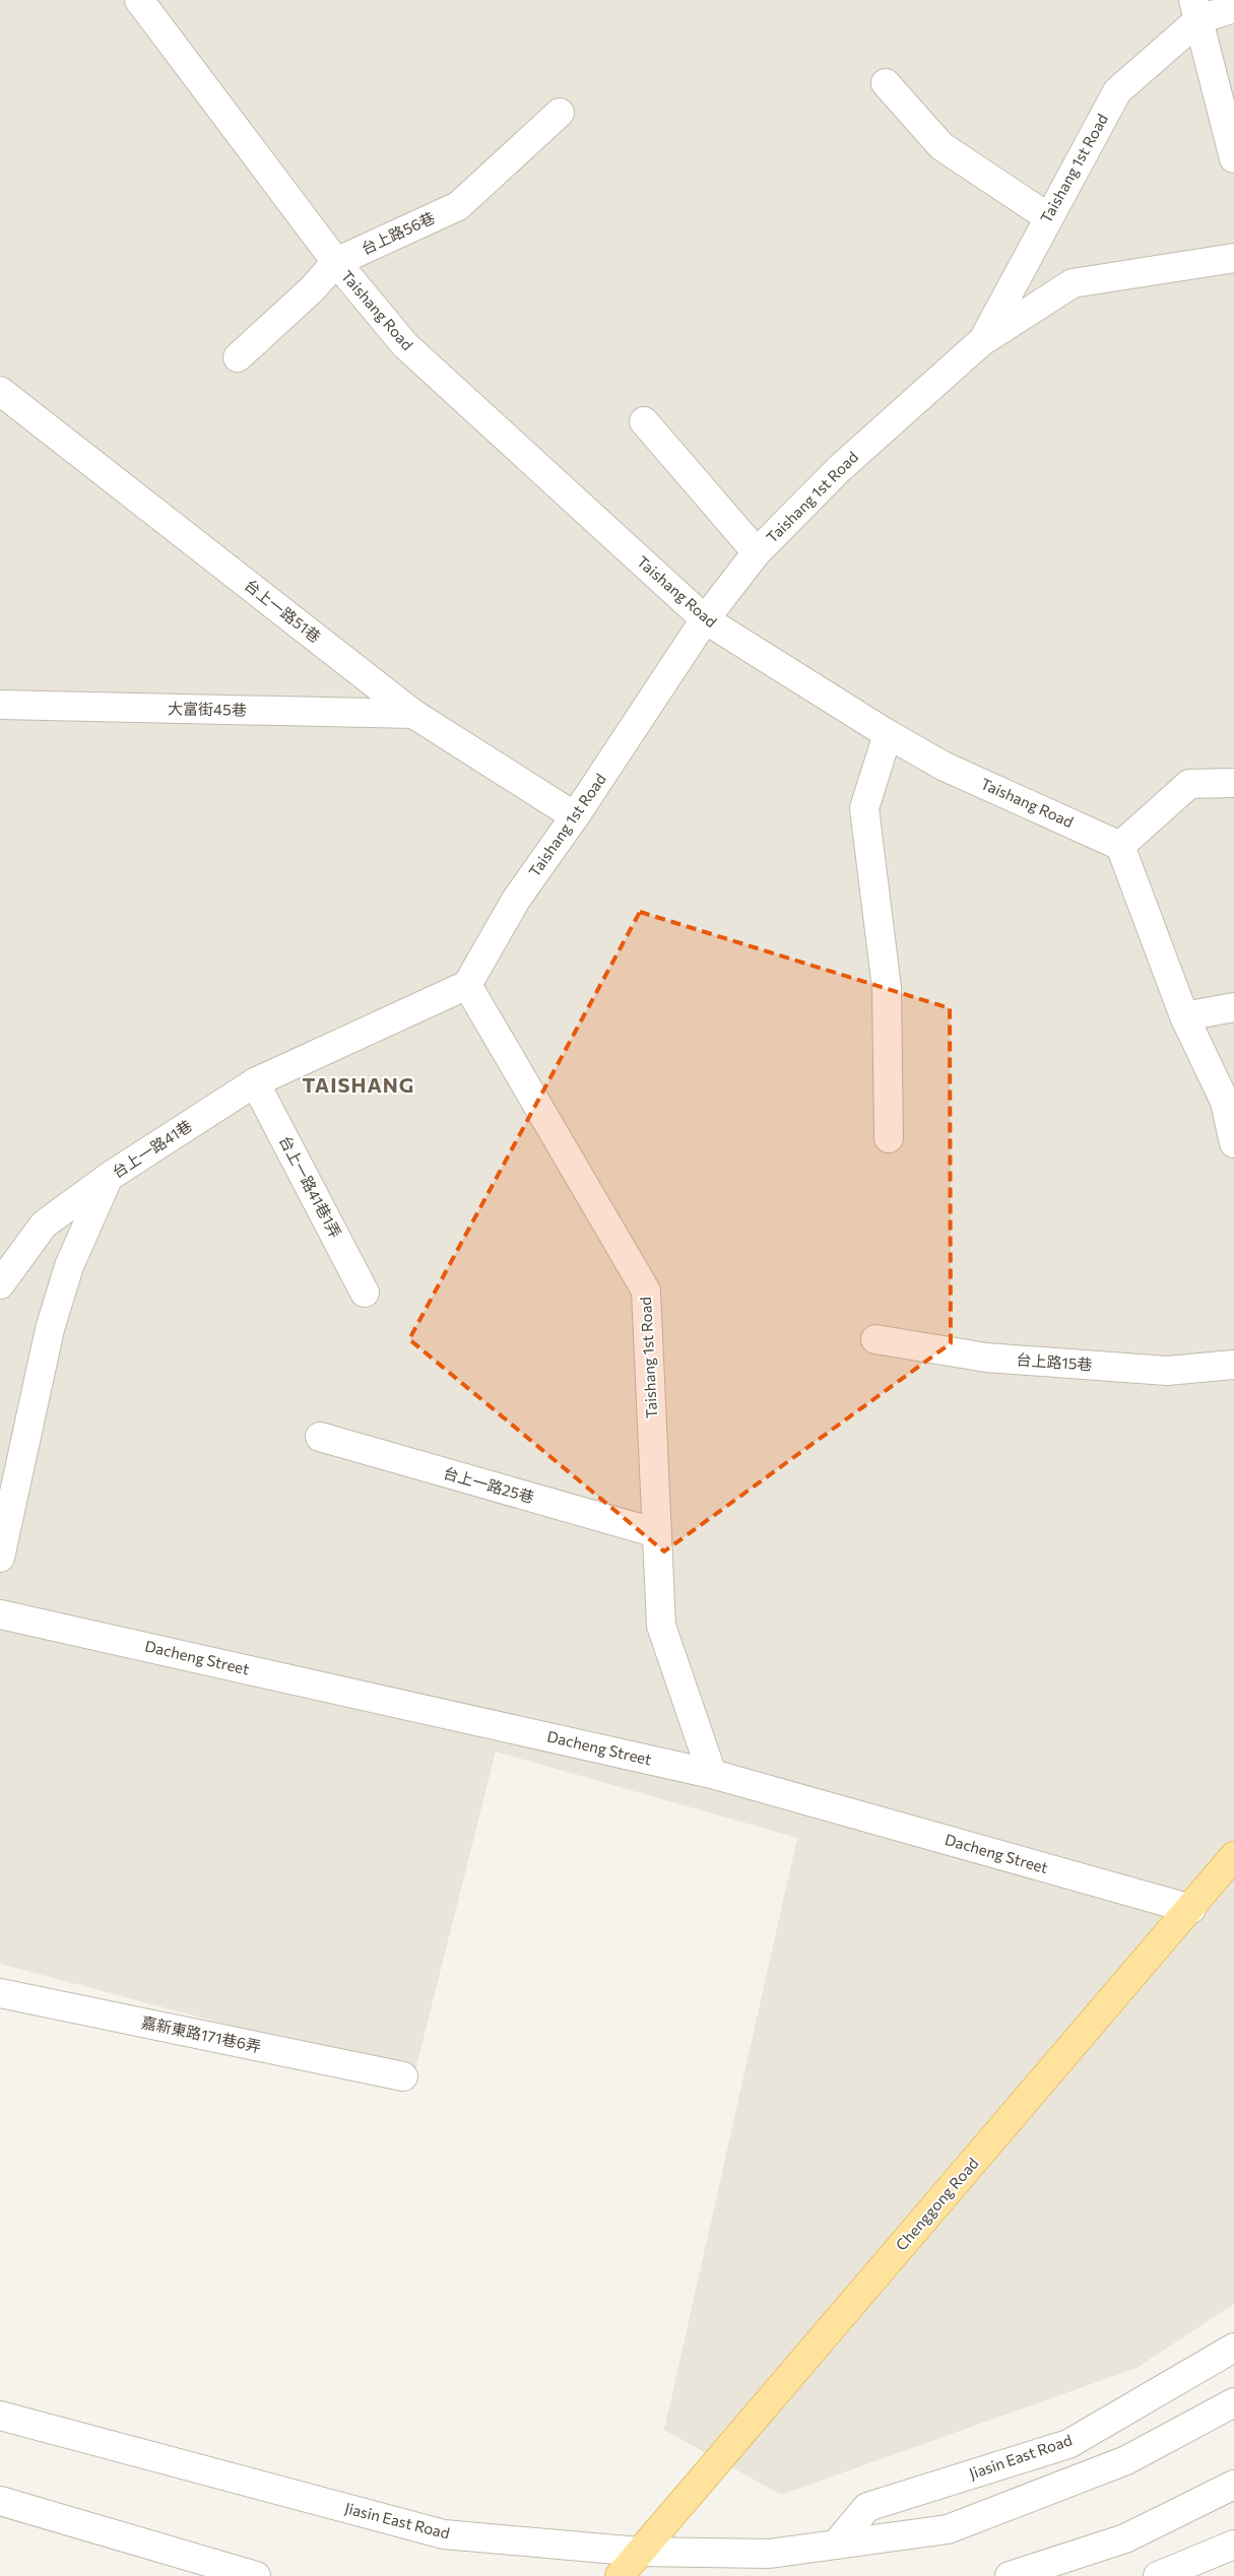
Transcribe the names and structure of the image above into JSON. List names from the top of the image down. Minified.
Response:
{"streets":{"main road":["Chenggong Road"],"street":["Taishang 1st Road","台上路56巷","Taishang Road","台上一路51巷","大富街45巷","台上一路41巷","台上一路41巷1弄","台上路15巷","台上一路25巷","Dacheng Street","嘉新東路171巷6弄","Jiasin East Road"]},"crossings":[["Taishang 1st Road","Taishang Road"],["Taishang 1st Road","台上一路51巷"],["Taishang 1st Road","台上一路41巷"],["Taishang 1st Road","台上一路25巷"],["Taishang 1st Road","Dacheng Street"],["台上路56巷","Taishang Road"],["台上一路51巷","大富街45巷"],["台上一路41巷","台上一路41巷1弄"],["Dacheng Street","Chenggong Road"],["Chenggong Road","Jiasin East Road"]],"districts":["TAISHANG"]}
